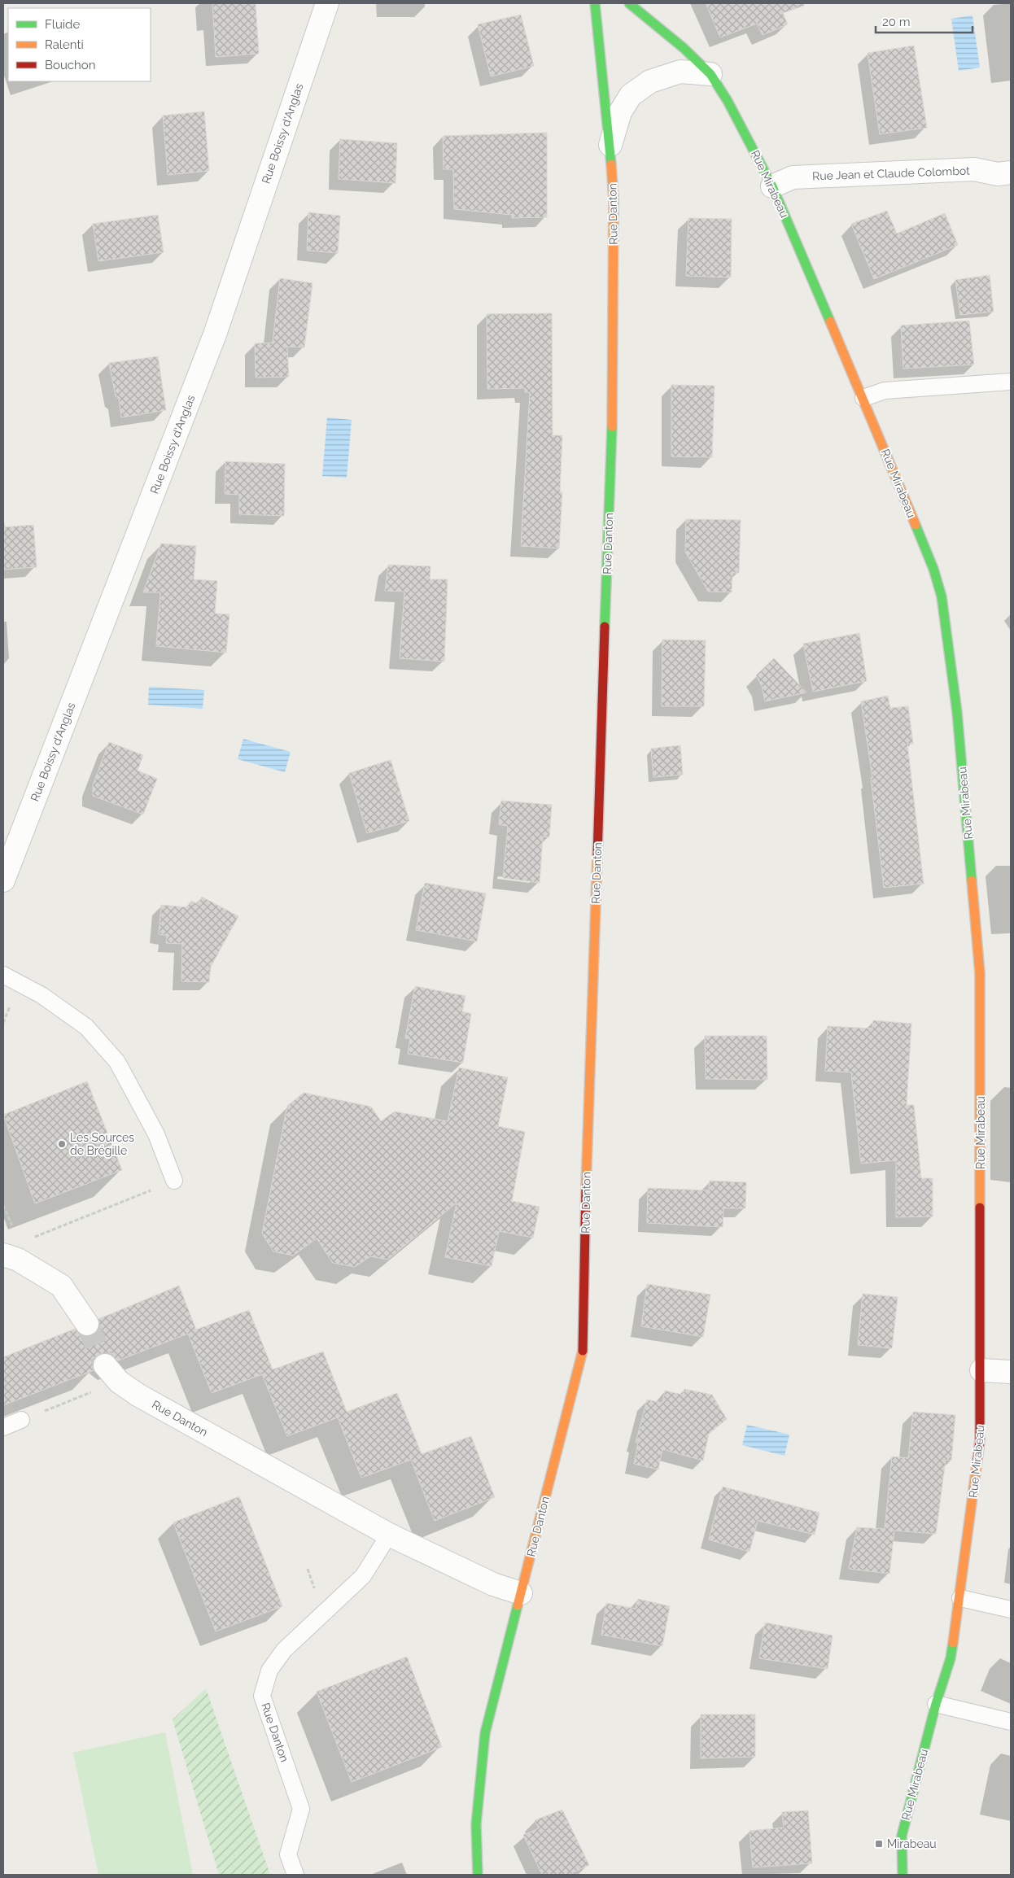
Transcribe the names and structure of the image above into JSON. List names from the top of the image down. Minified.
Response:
{"streets":{"street":["Rue Boissy d'Anglas","Rue Jean et Claude Colombot","Rue Mirabeau","Rue Danton"]},"crossings":[["Rue Jean et Claude Colombot","Rue Mirabeau"],["Rue Mirabeau","Rue Danton"]],"places":{"other":["Les Sources de Brégille"],"transit":["Mirabeau"]},"legend":["Fluide","Ralenti","Bouchon"],"scale_bar":"20 m"}
